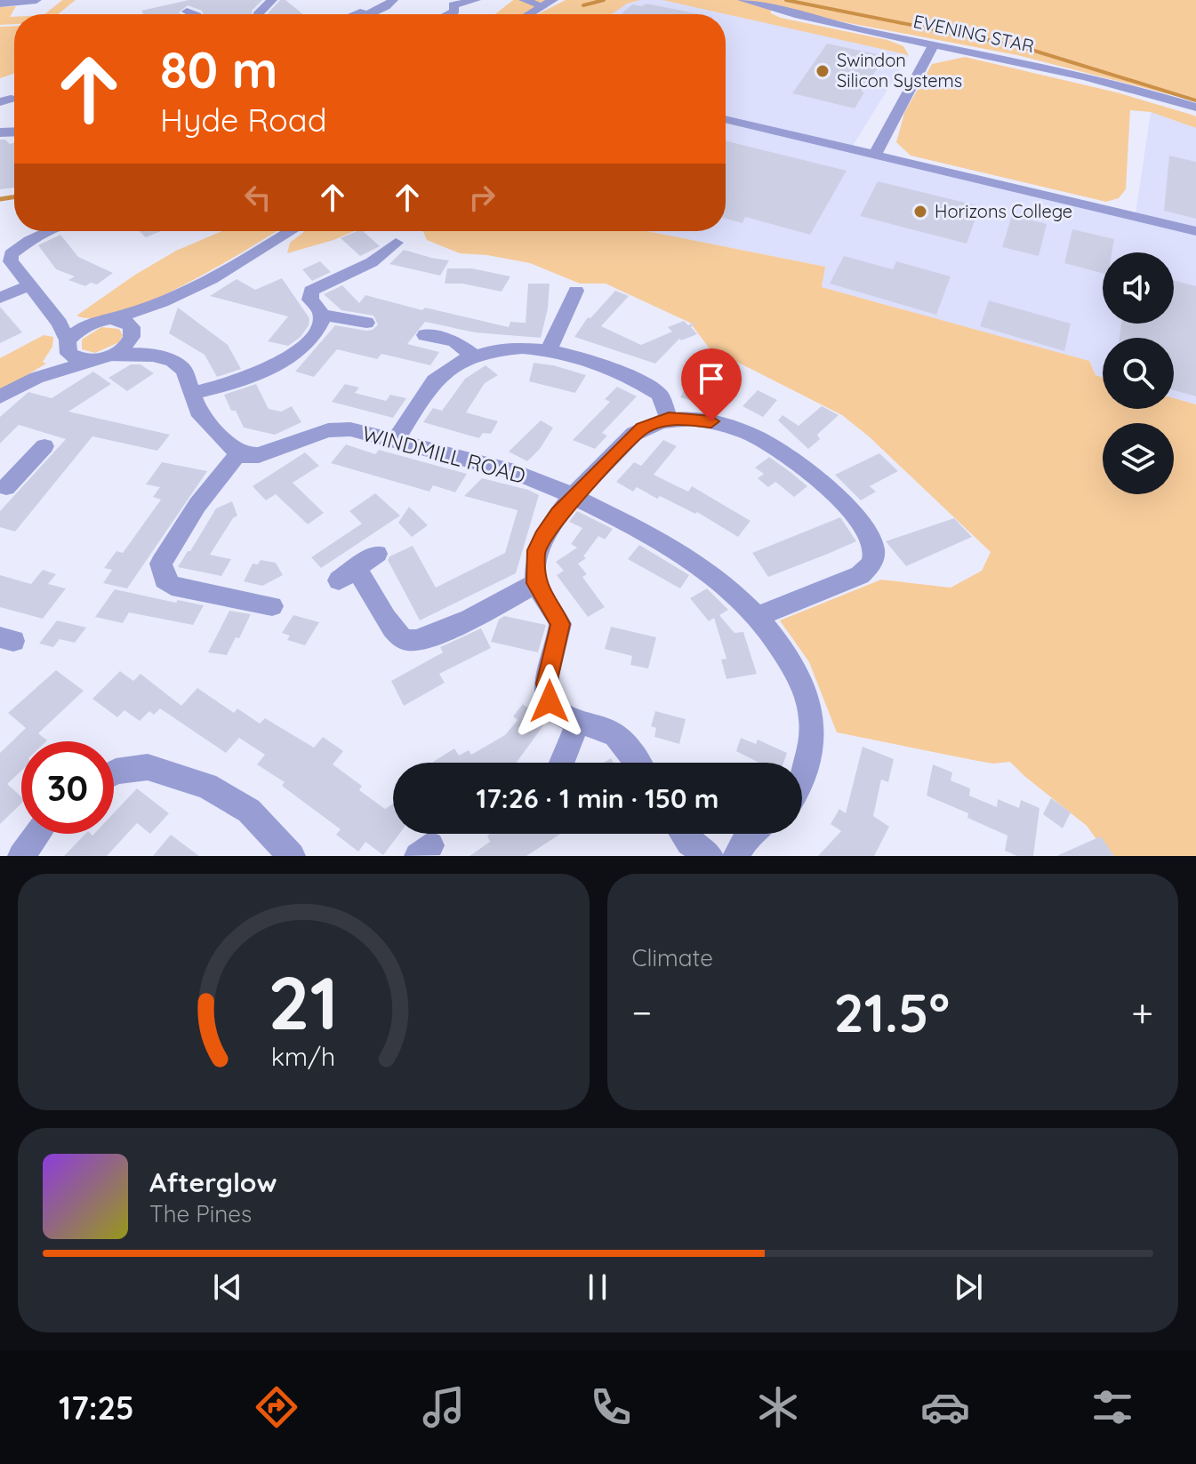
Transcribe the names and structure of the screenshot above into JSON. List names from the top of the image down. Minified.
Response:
{"streets":{"street":["EVENING STAR","WINDMILL ROAD"]},"places":["Swindon Silicon Systems","Horizons College"],"page":{"turn":["80 m","Hyde Road"],"limit":"30","trip":"17:26 · 1 min · 150 m","tile":"Climate","heat":["−","21.5°","+"],"song":["Afterglow","The Pines"],"tabs":"17:25","gauge":["21","km/h"]}}
